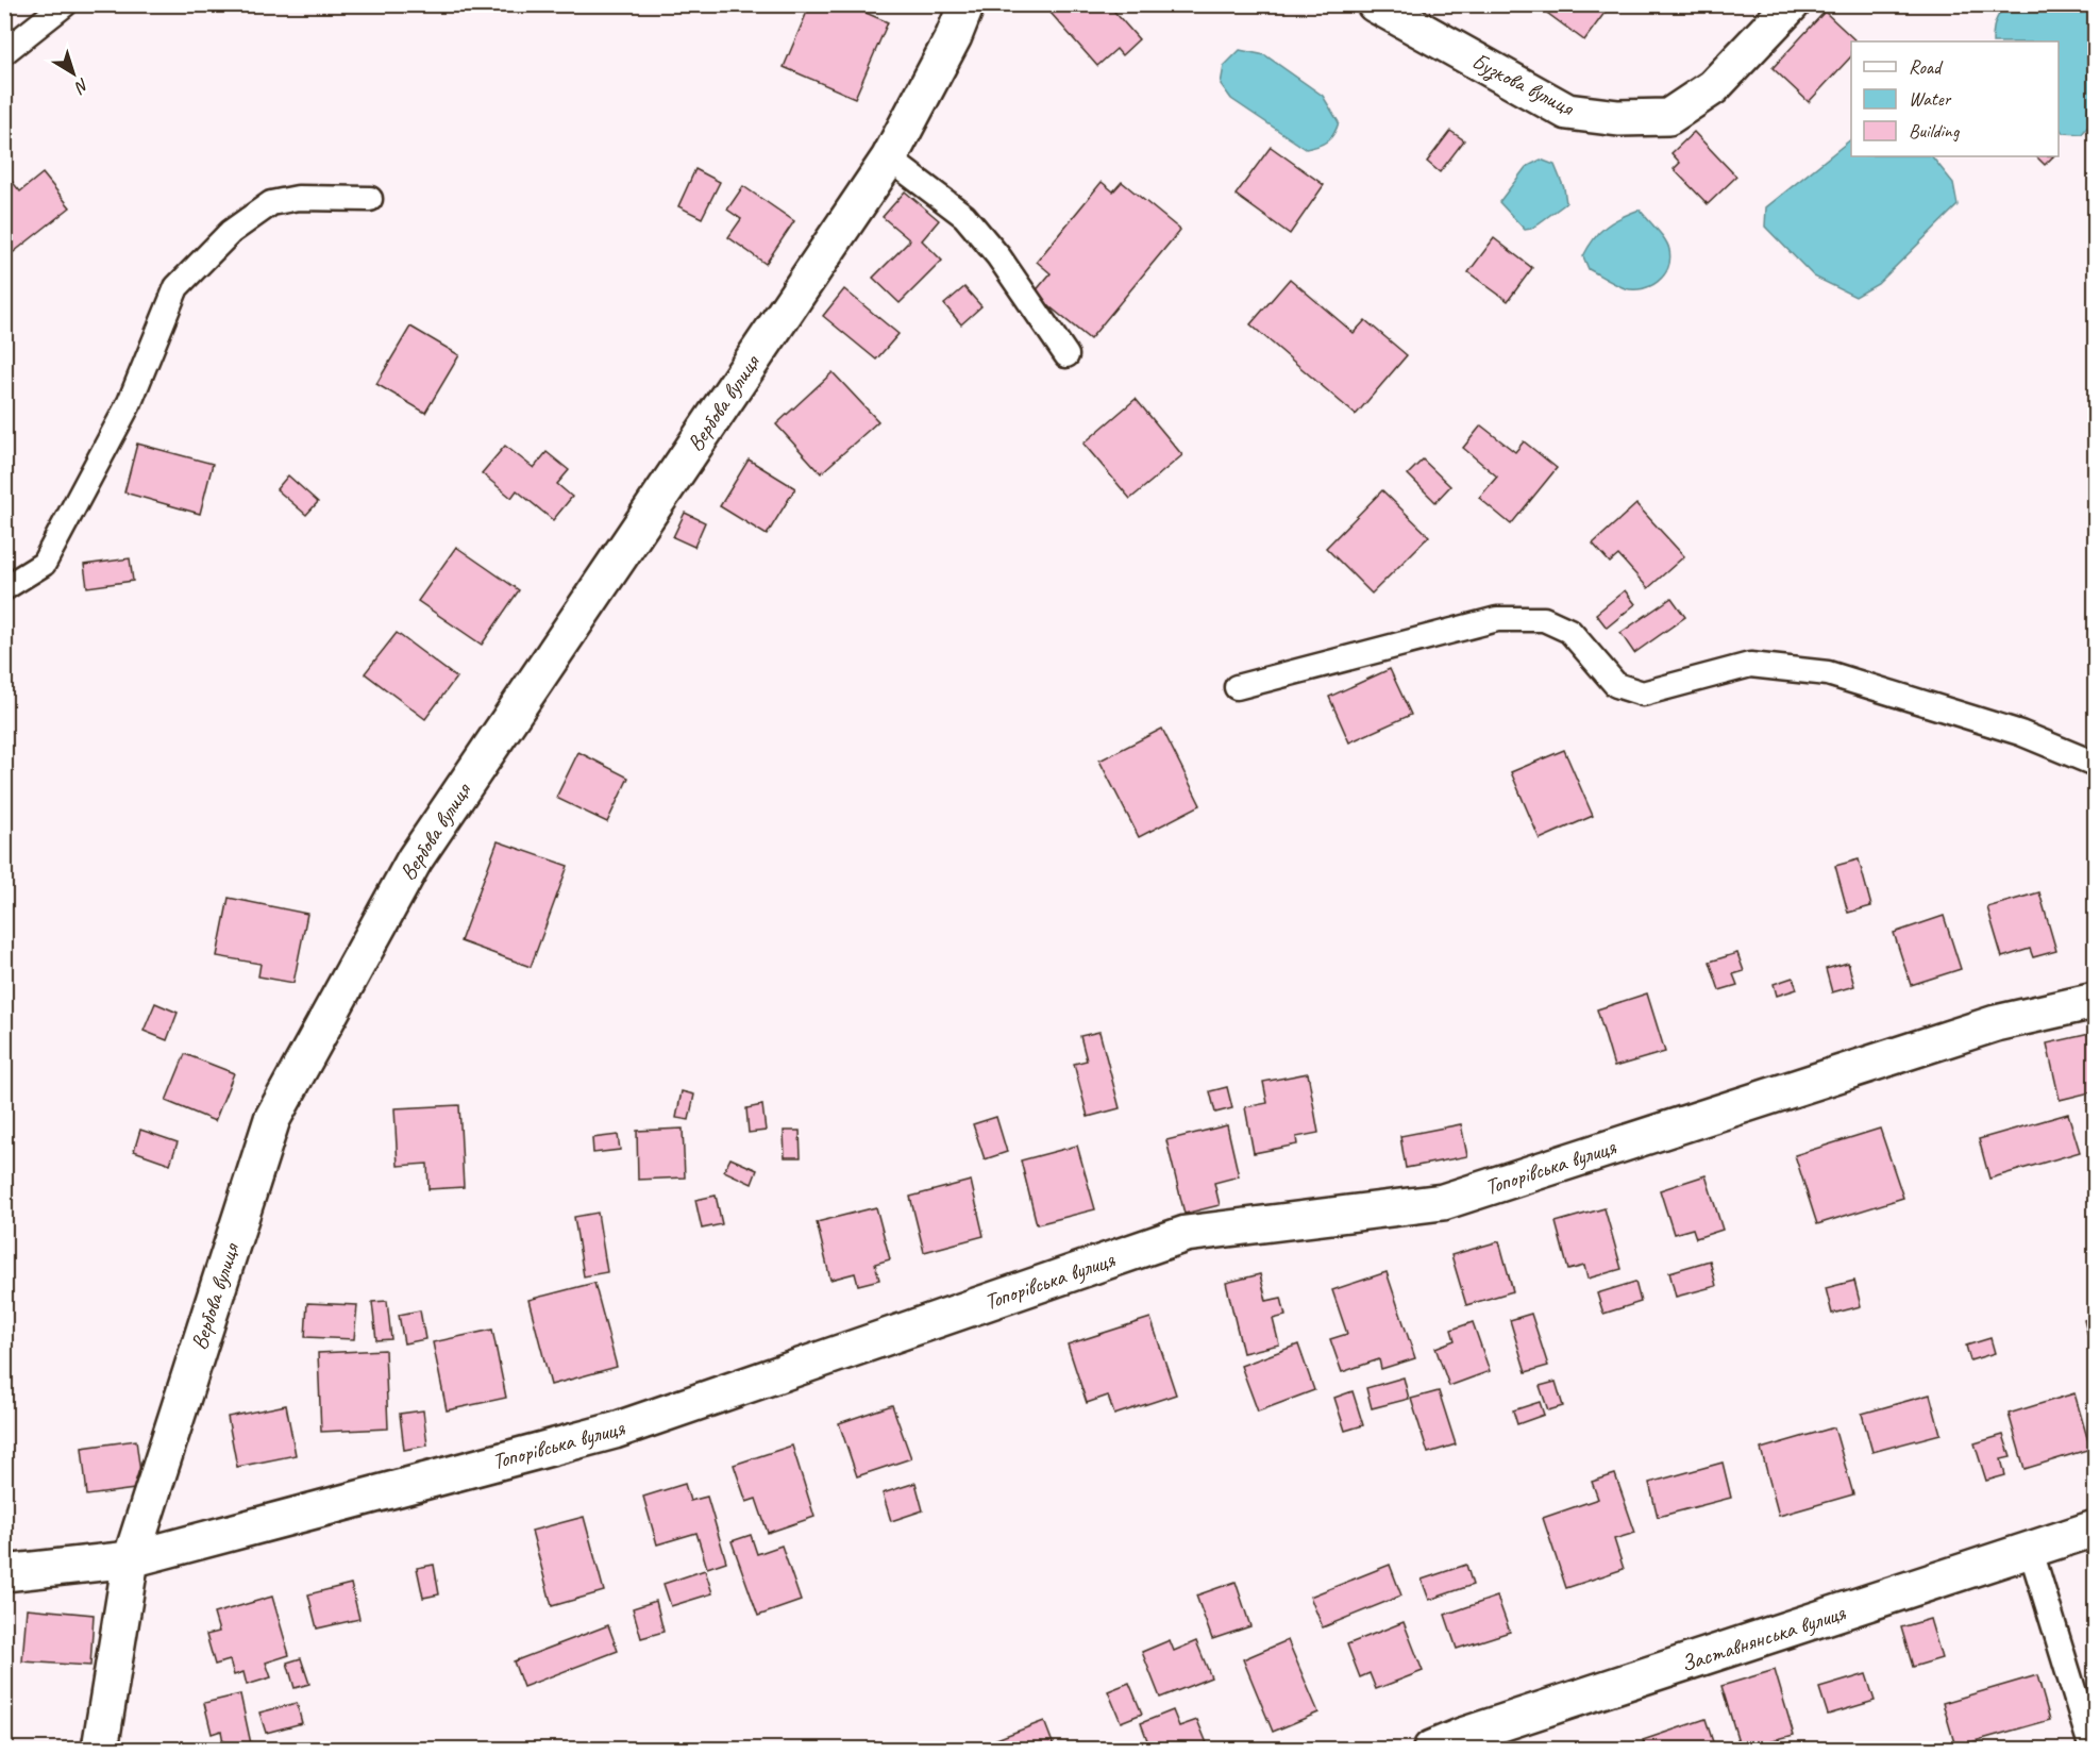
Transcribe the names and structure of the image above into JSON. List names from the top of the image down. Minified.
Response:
{"streets":{"street":["Бузкова вулиця","Вербова вулиця","Топорівська вулиця","Заставнянська вулиця"]},"crossings":[["Вербова вулиця","Топорівська вулиця"]],"legend":["Road","Water","Building"],"north":"bottom right"}
